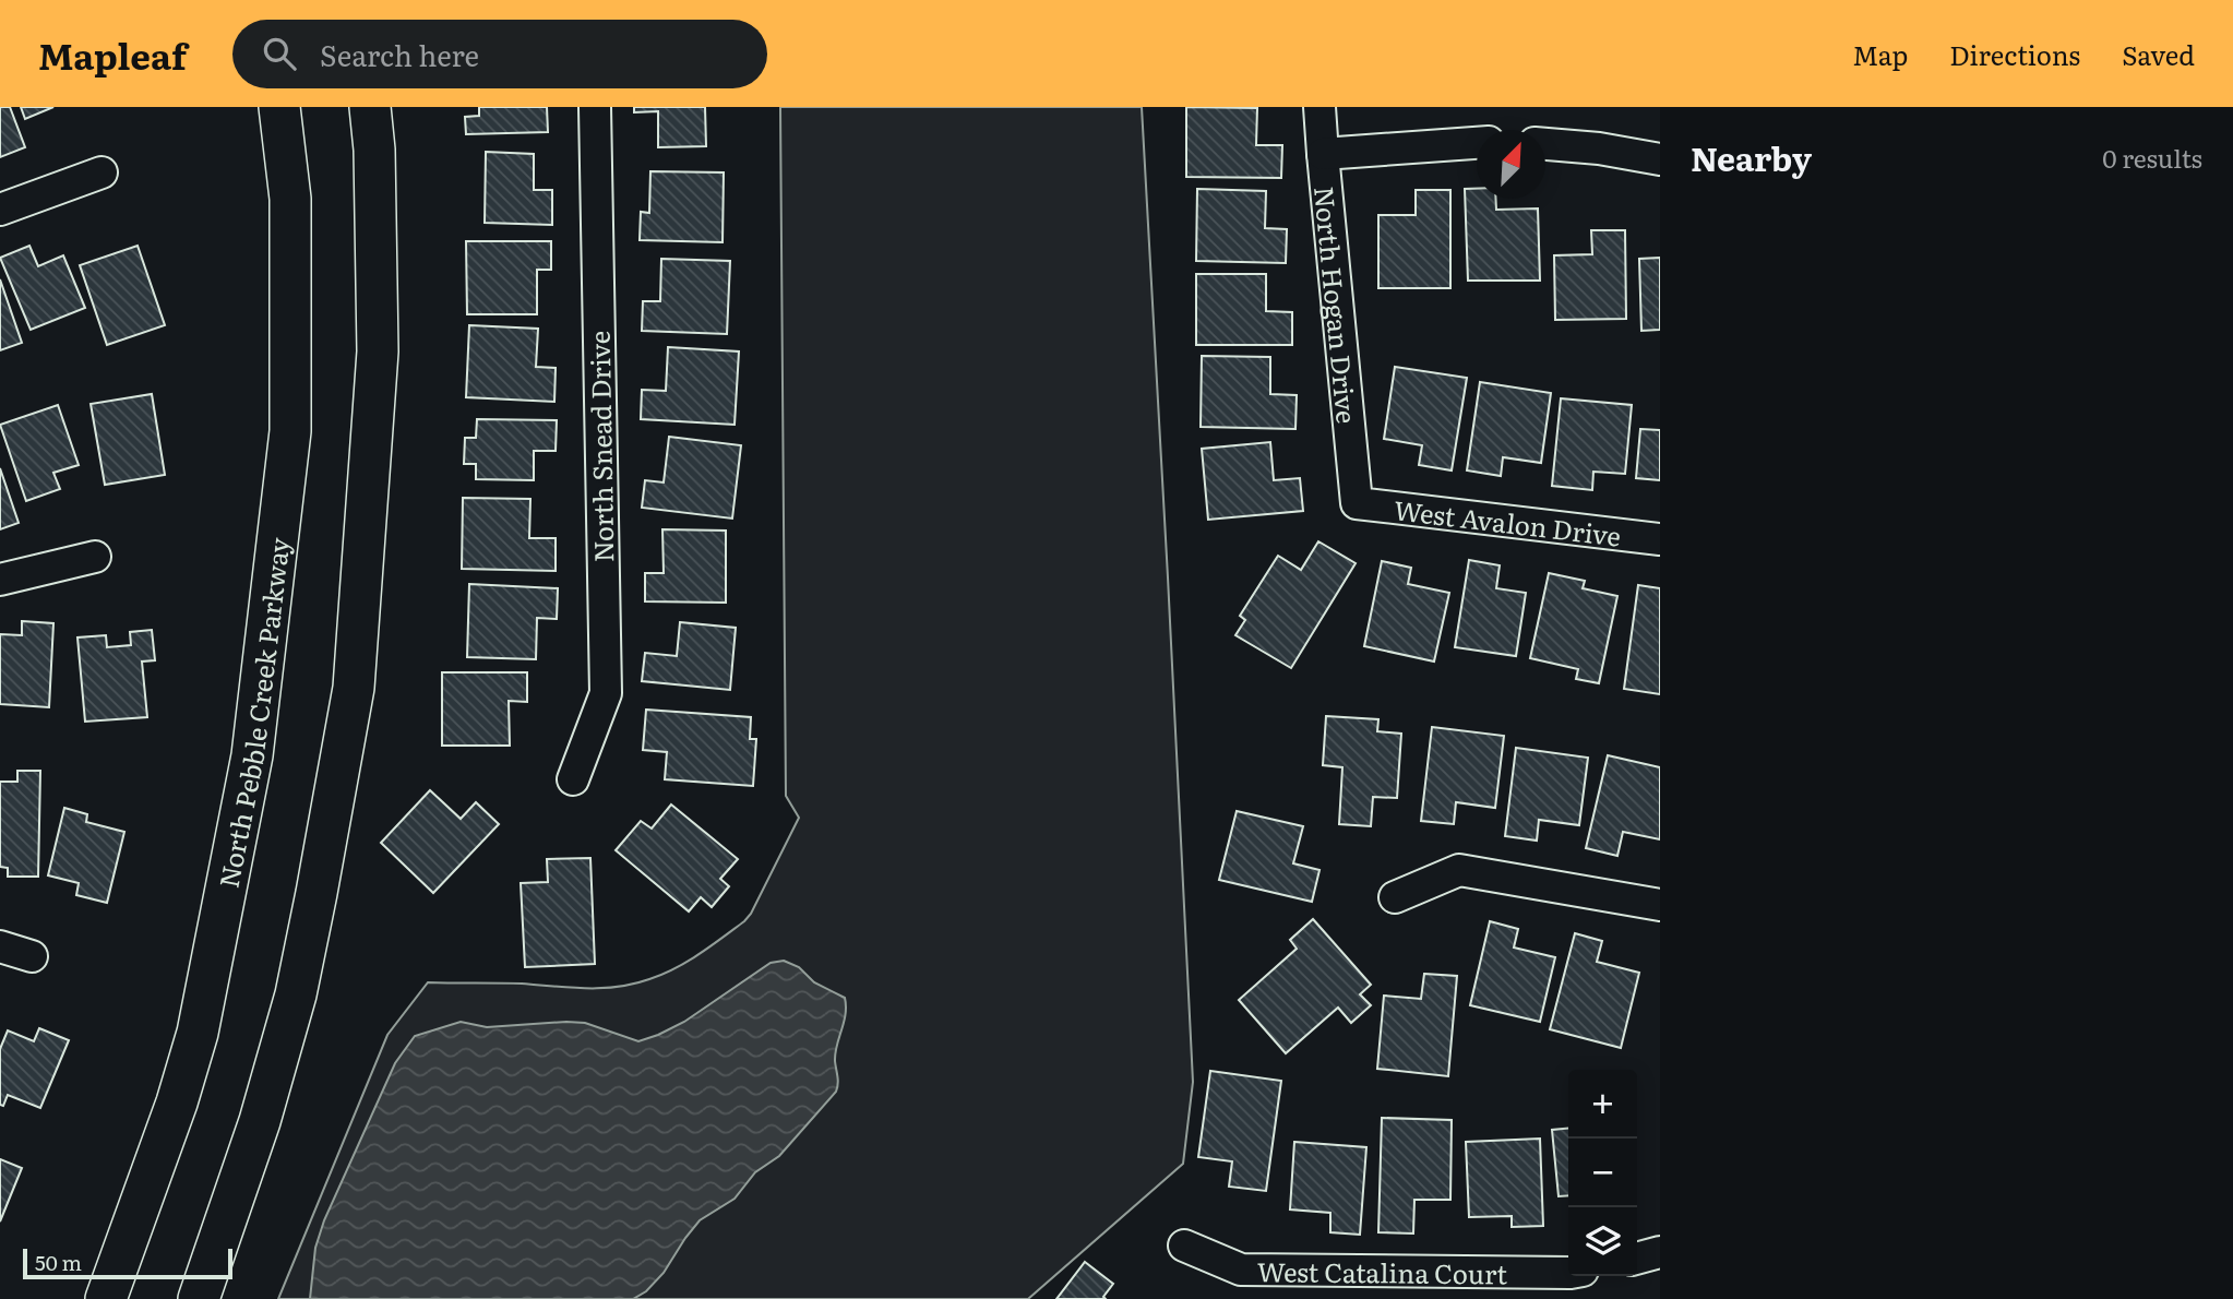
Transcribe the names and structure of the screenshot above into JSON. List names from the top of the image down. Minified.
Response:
{"streets":{"main road":["North Pebble Creek Parkway"],"street":["North Hogan Drive","North Snead Drive","West Avalon Drive","West Catalina Court"]},"crossings":[["North Hogan Drive","West Avalon Drive"]],"scale_bar":"50 m","north":"top right","page":{"header":"Mapleaf","search":"Search here","nav":["Map","Directions","Saved"],"heading":["Nearby","0 results"],"map_buttons":["+","−"],"scale":"50 m"}}
